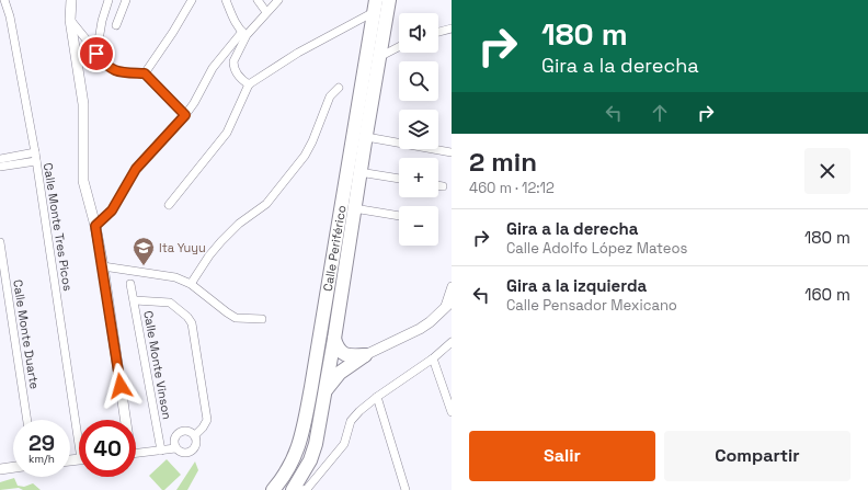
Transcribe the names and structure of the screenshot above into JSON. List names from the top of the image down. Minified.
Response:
{"streets":{"highway":["Calle Periférico"],"street":["Calle Monte Tres Picos","Calle Monte Duarte","Calle Monte Vinson"]},"places":{"school or university":["Ita Yuyu"]},"page":{"turn":["180 m","Gira a la derecha"],"map_buttons":["+","−"],"heading":["2 min","460 m · 12:12"],"list":[{"name":"Gira a la derecha","note":"Calle Adolfo López Mateos","value":"180 m"},{"name":"Gira a la izquierda","note":"Calle Pensador Mexicano","value":"160 m"}],"speed":"29 km/h","limit":"40","buttons":["Salir","Compartir"]}}
